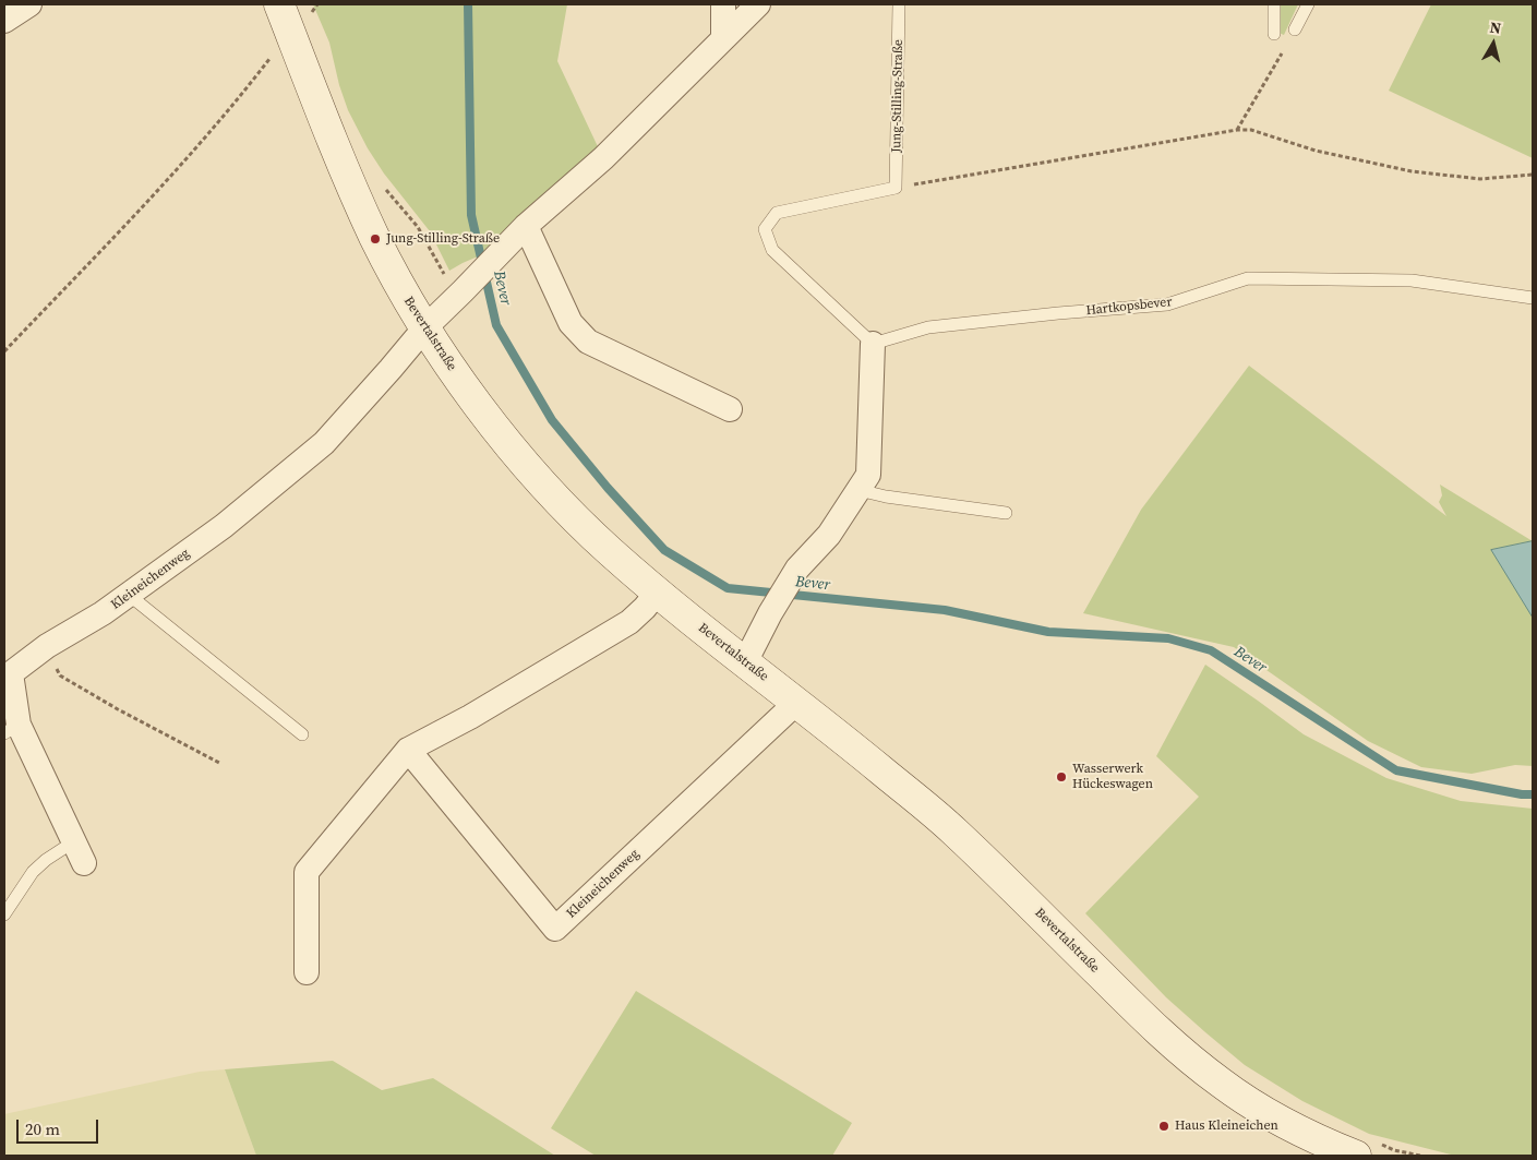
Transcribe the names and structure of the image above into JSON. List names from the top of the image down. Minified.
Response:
{"streets":{"street":["Bevertalstraße","Kleineichenweg"],"lane":["Jung-Stilling-Straße","Hartkopsbever"]},"crossings":[["Bevertalstraße","Kleineichenweg"]],"water":["Bever"],"places":["Jung-Stilling-Straße","Wasserwerk Hückeswagen","Haus Kleineichen"],"scale_bar":"20 m","north":"top"}
